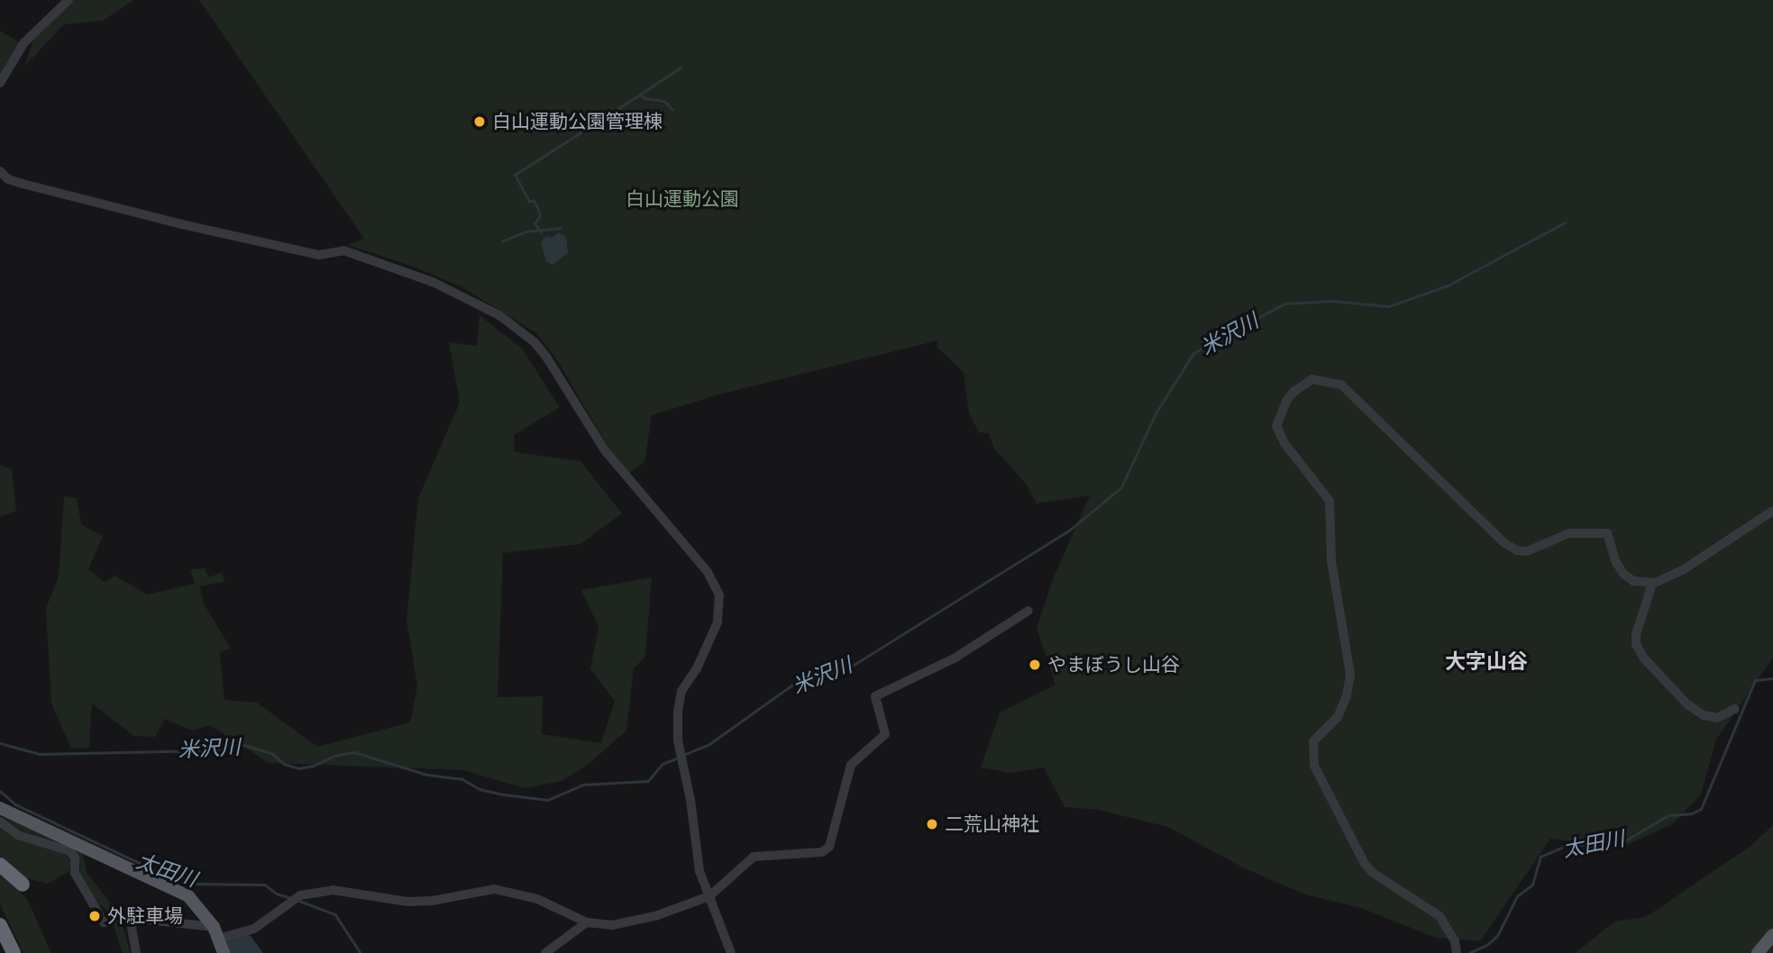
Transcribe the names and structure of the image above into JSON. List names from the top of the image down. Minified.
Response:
{"districts":["大字山谷"],"water":["米沢川","太田川"],"parks":["白山運動公園"],"places":["白山運動公園管理棟","やまぼうし山谷","二荒山神社","外駐車場"]}
